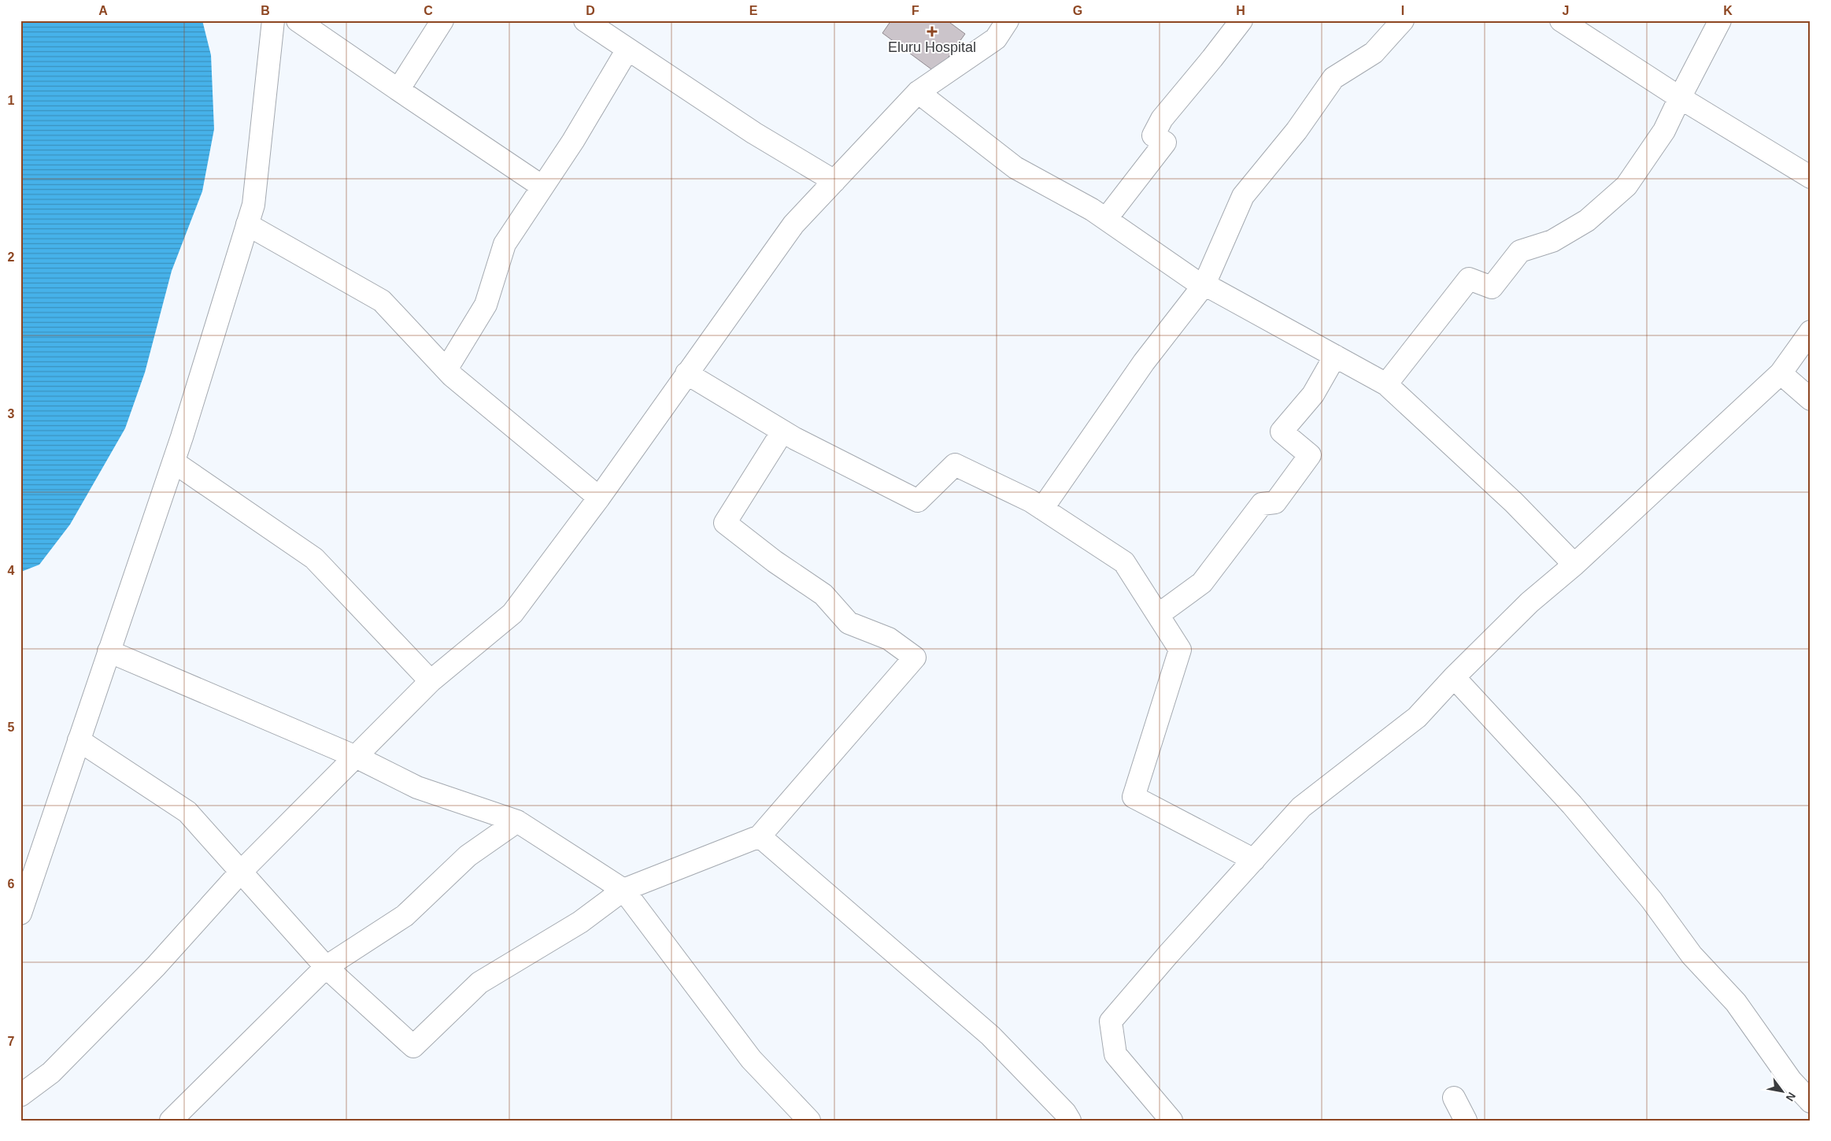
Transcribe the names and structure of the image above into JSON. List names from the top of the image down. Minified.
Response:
{"places":{"health":["Eluru Hospital"]},"north":"bottom right","grid":{"columns":["A","B","C","D","E","F","G","H","I","J","K"],"rows":["1","2","3","4","5","6","7"]}}
